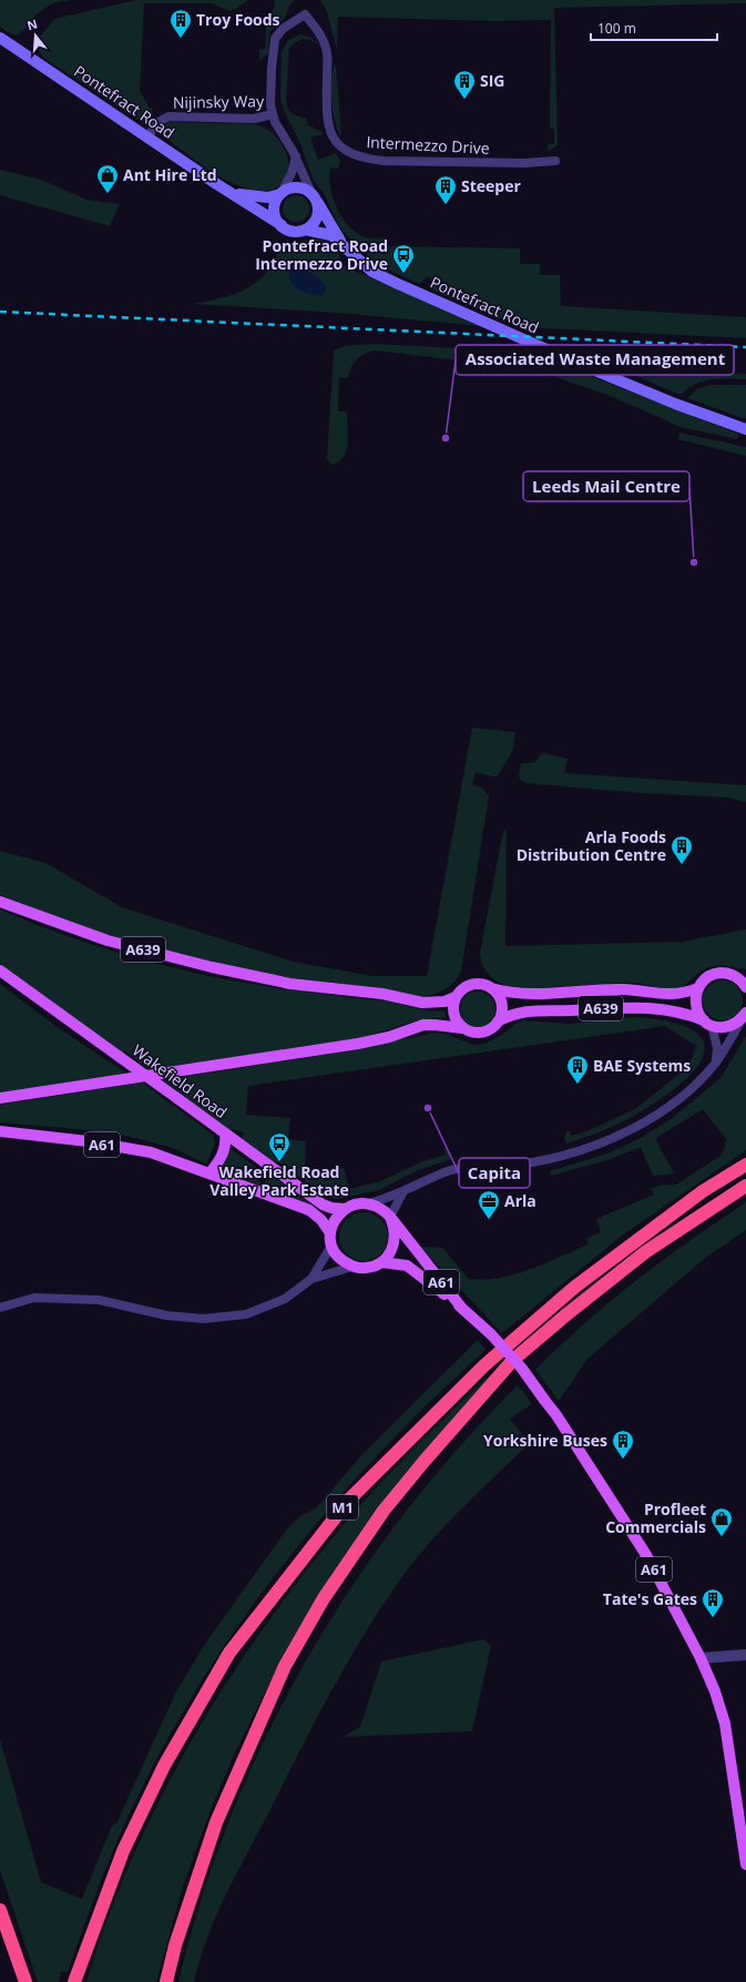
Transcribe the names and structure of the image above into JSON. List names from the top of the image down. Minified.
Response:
{"streets":{"highway":["M1"],"main road":["Pontefract Road","A639","Wakefield Road","A61"],"street":["Nijinsky Way","Intermezzo Drive"]},"crossings":[["Pontefract Road","Nijinsky Way"],["Pontefract Road","Intermezzo Drive"],["Nijinsky Way","Intermezzo Drive"],["Wakefield Road","A61"]],"places":{"building":["Troy Foods","SIG","Steeper","Arla Foods Distribution Centre","BAE Systems","Yorkshire Buses","Tate's Gates"],"shop":["Ant Hire Ltd","Profleet Commercials"],"bus stop":["Pontefract Road Intermezzo Drive","Wakefield Road Valley Park Estate"],"other":["Associated Waste Management","Leeds Mail Centre","Capita"],"office":["Arla"]},"scale_bar":"100 m","north":"top"}
